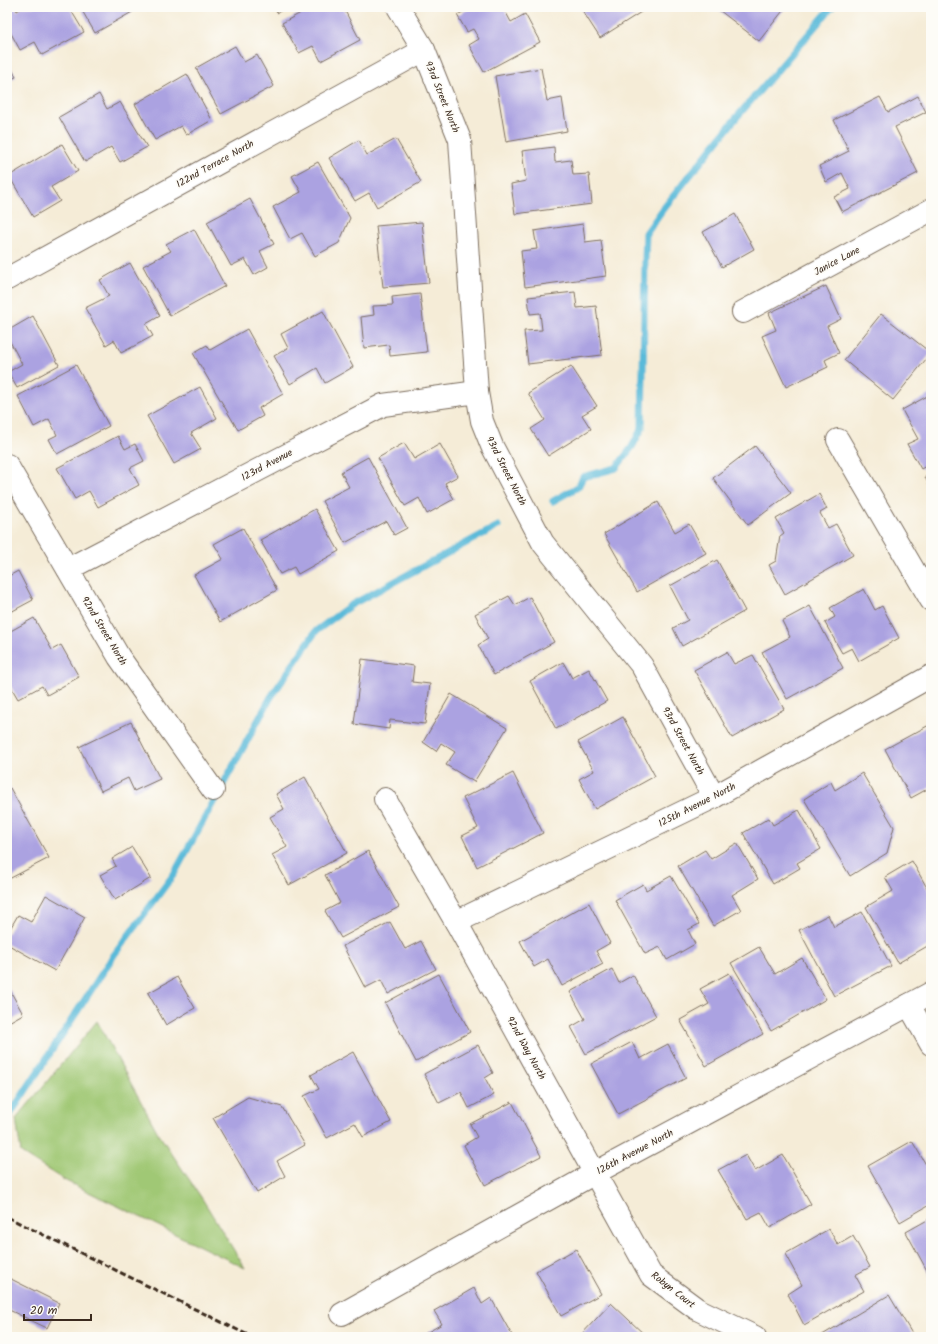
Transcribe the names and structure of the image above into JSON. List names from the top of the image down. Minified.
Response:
{"streets":{"street":["93rd Street North","122nd Terrace North","Janice Lane","123rd Avenue","92nd Street North","125th Avenue North","92nd Way North","126th Avenue North","Robyn Court"]},"crossings":[["93rd Street North","122nd Terrace North"],["93rd Street North","123rd Avenue"],["93rd Street North","125th Avenue North"],["123rd Avenue","92nd Street North"],["125th Avenue North","92nd Way North"],["92nd Way North","126th Avenue North"],["92nd Way North","Robyn Court"],["126th Avenue North","Robyn Court"]],"scale_bar":"20 m"}
